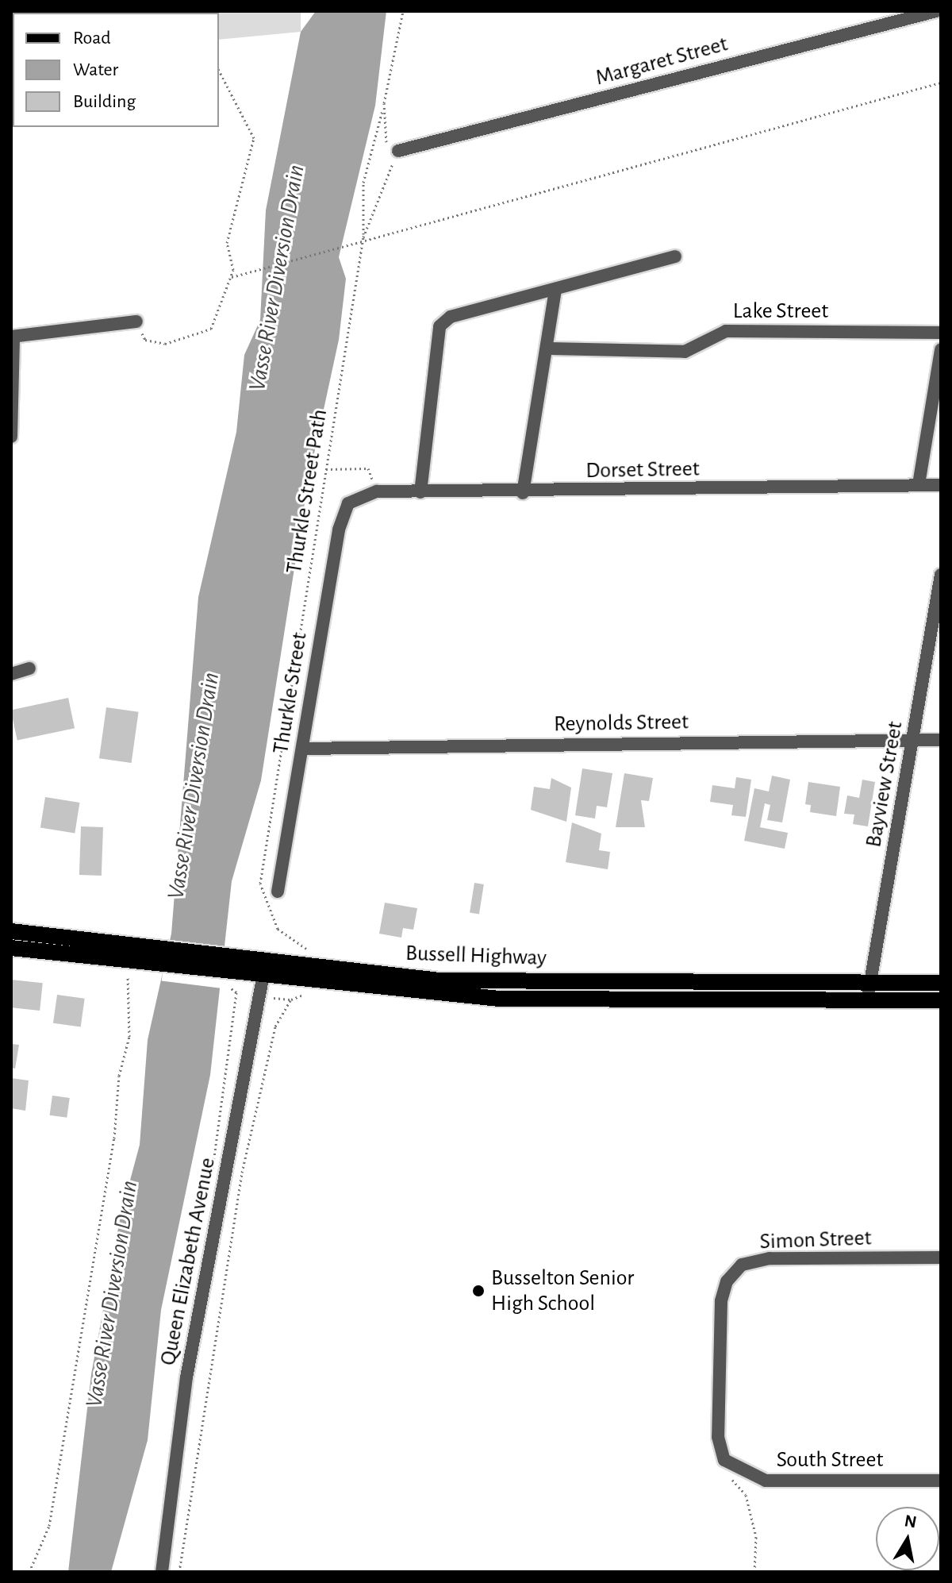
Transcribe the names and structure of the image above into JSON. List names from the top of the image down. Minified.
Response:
{"streets":{"main road":["Bussell Highway"],"street":["Margaret Street","Lake Street","Dorset Street","Thurkle Street","Reynolds Street","Bayview Street","Simon Street","Queen Elizabeth Avenue","South Street"],"path":["Thurkle Street Path"]},"crossings":[["Dorset Street","Thurkle Street"],["Thurkle Street Path","Bussell Highway"],["Thurkle Street","Reynolds Street"],["Reynolds Street","Bayview Street"],["Bayview Street","Bussell Highway"],["Bussell Highway","Queen Elizabeth Avenue"],["Simon Street","South Street"]],"water":["Vasse River Diversion Drain"],"places":["Busselton Senior High School"],"legend":["Road","Water","Building"],"north":"top"}
